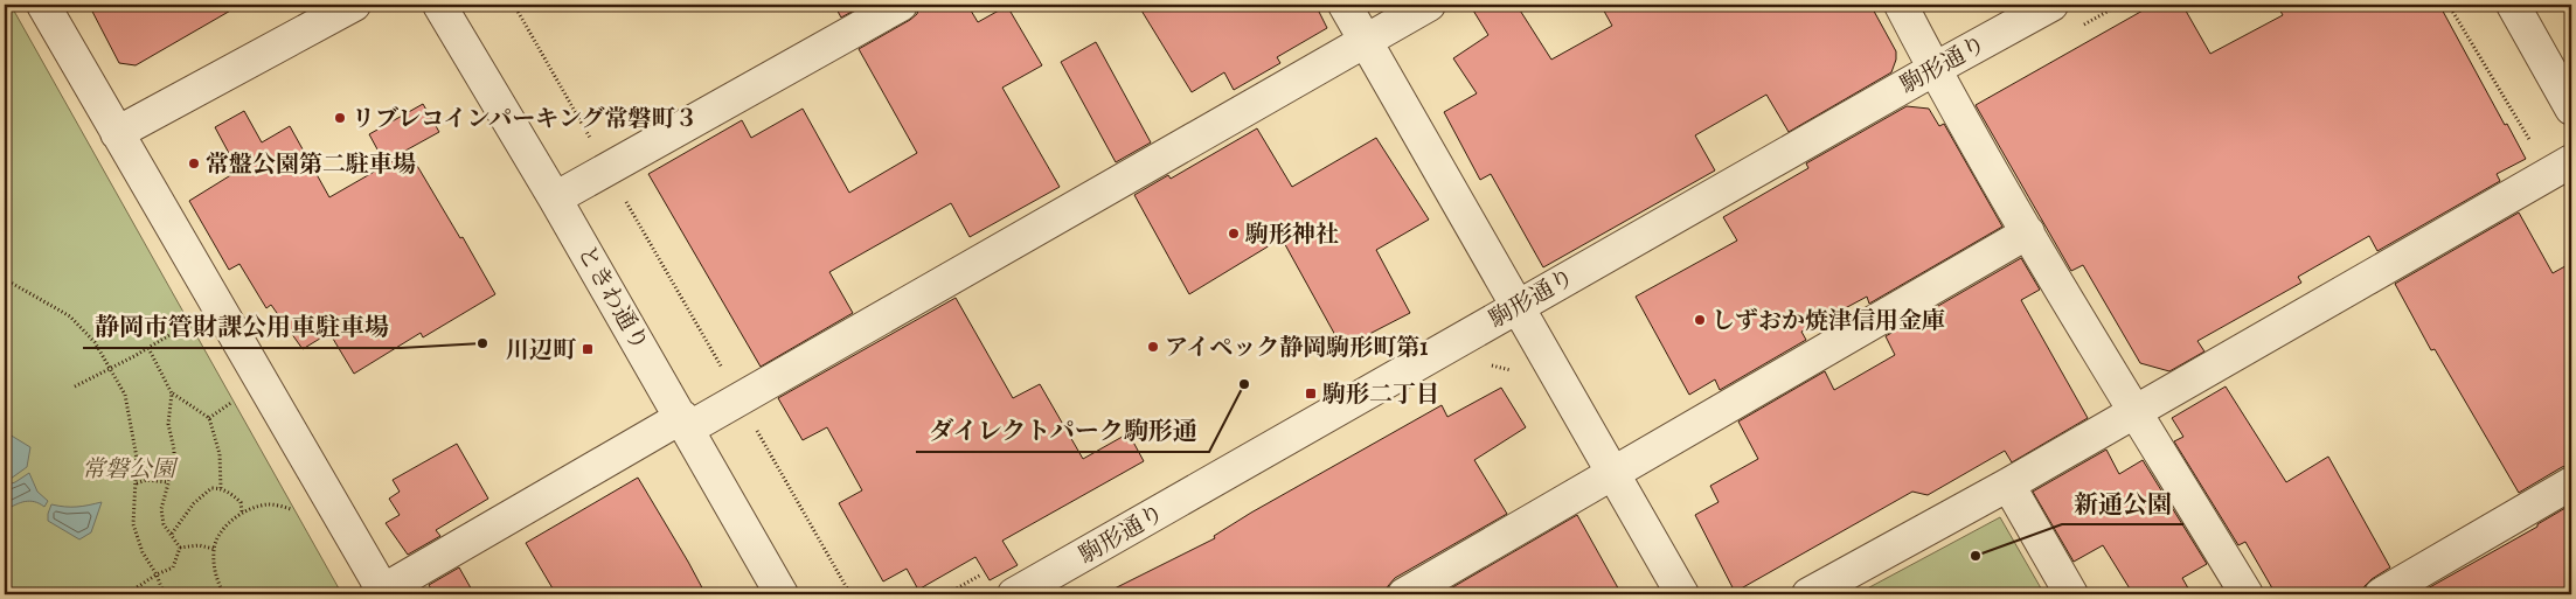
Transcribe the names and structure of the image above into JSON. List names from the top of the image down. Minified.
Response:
{"streets":{"street":["駒形通り","ときわ通り"]},"parks":["常磐公園"],"places":{"other":["リブレコインパーキング常磐町３","常盤公園第二駐車場","駒形神社","しずおか焼津信用金庫","静岡市管財課公用車駐車場","アイペック静岡駒形町第1","ダイレクトパーク駒形通","新通公園"],"transit":["川辺町","駒形二丁目"]}}
